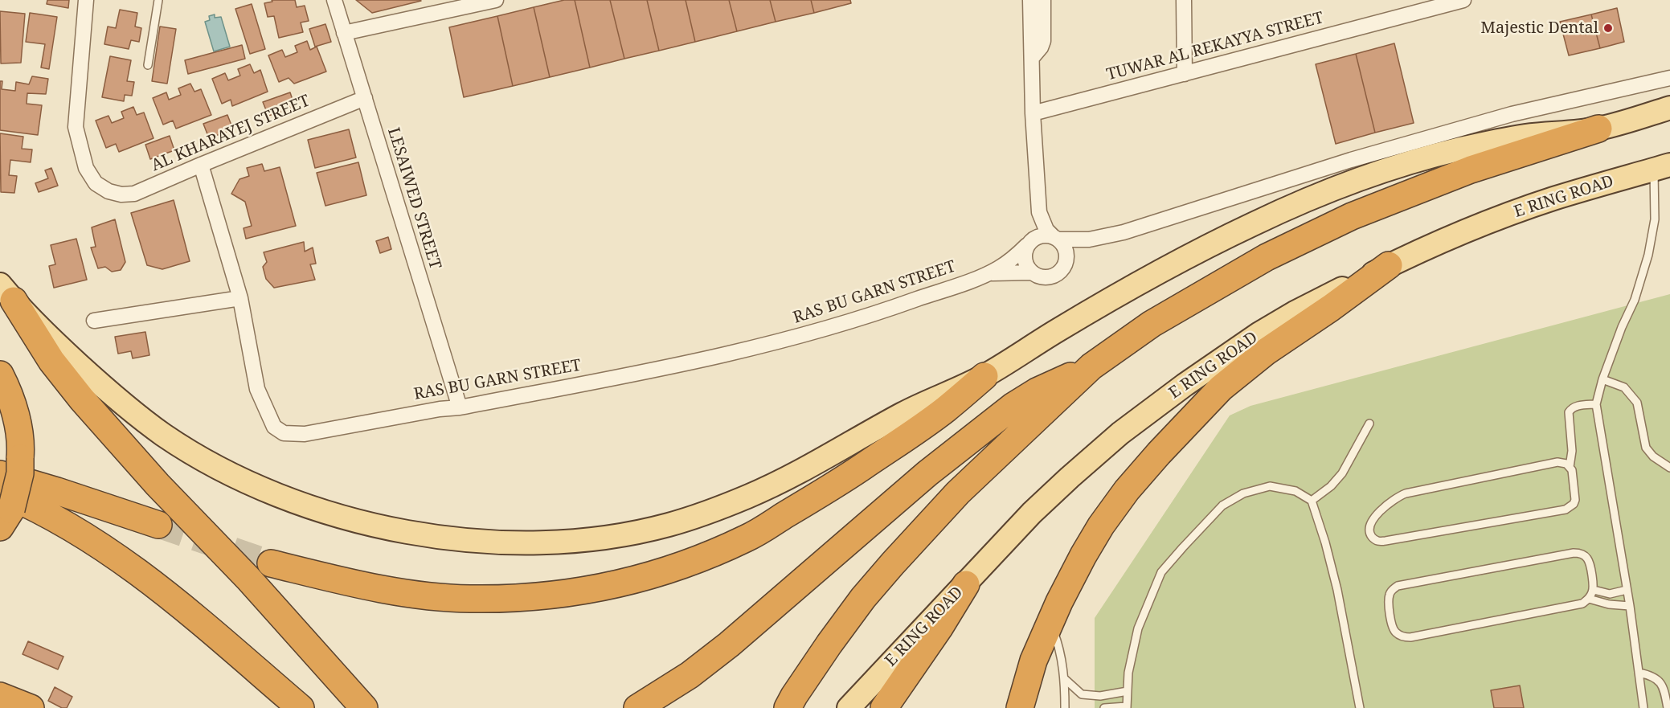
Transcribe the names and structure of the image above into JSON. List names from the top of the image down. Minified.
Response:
{"streets":{"main road":["E RING ROAD"],"street":["TUWAR AL REKAYYA STREET","AL KHARAYEJ STREET","LESAIWED STREET","RAS BU GARN STREET"]},"crossings":[["AL KHARAYEJ STREET","LESAIWED STREET"],["AL KHARAYEJ STREET","RAS BU GARN STREET"],["LESAIWED STREET","RAS BU GARN STREET"]],"places":["Majestic Dental"]}
